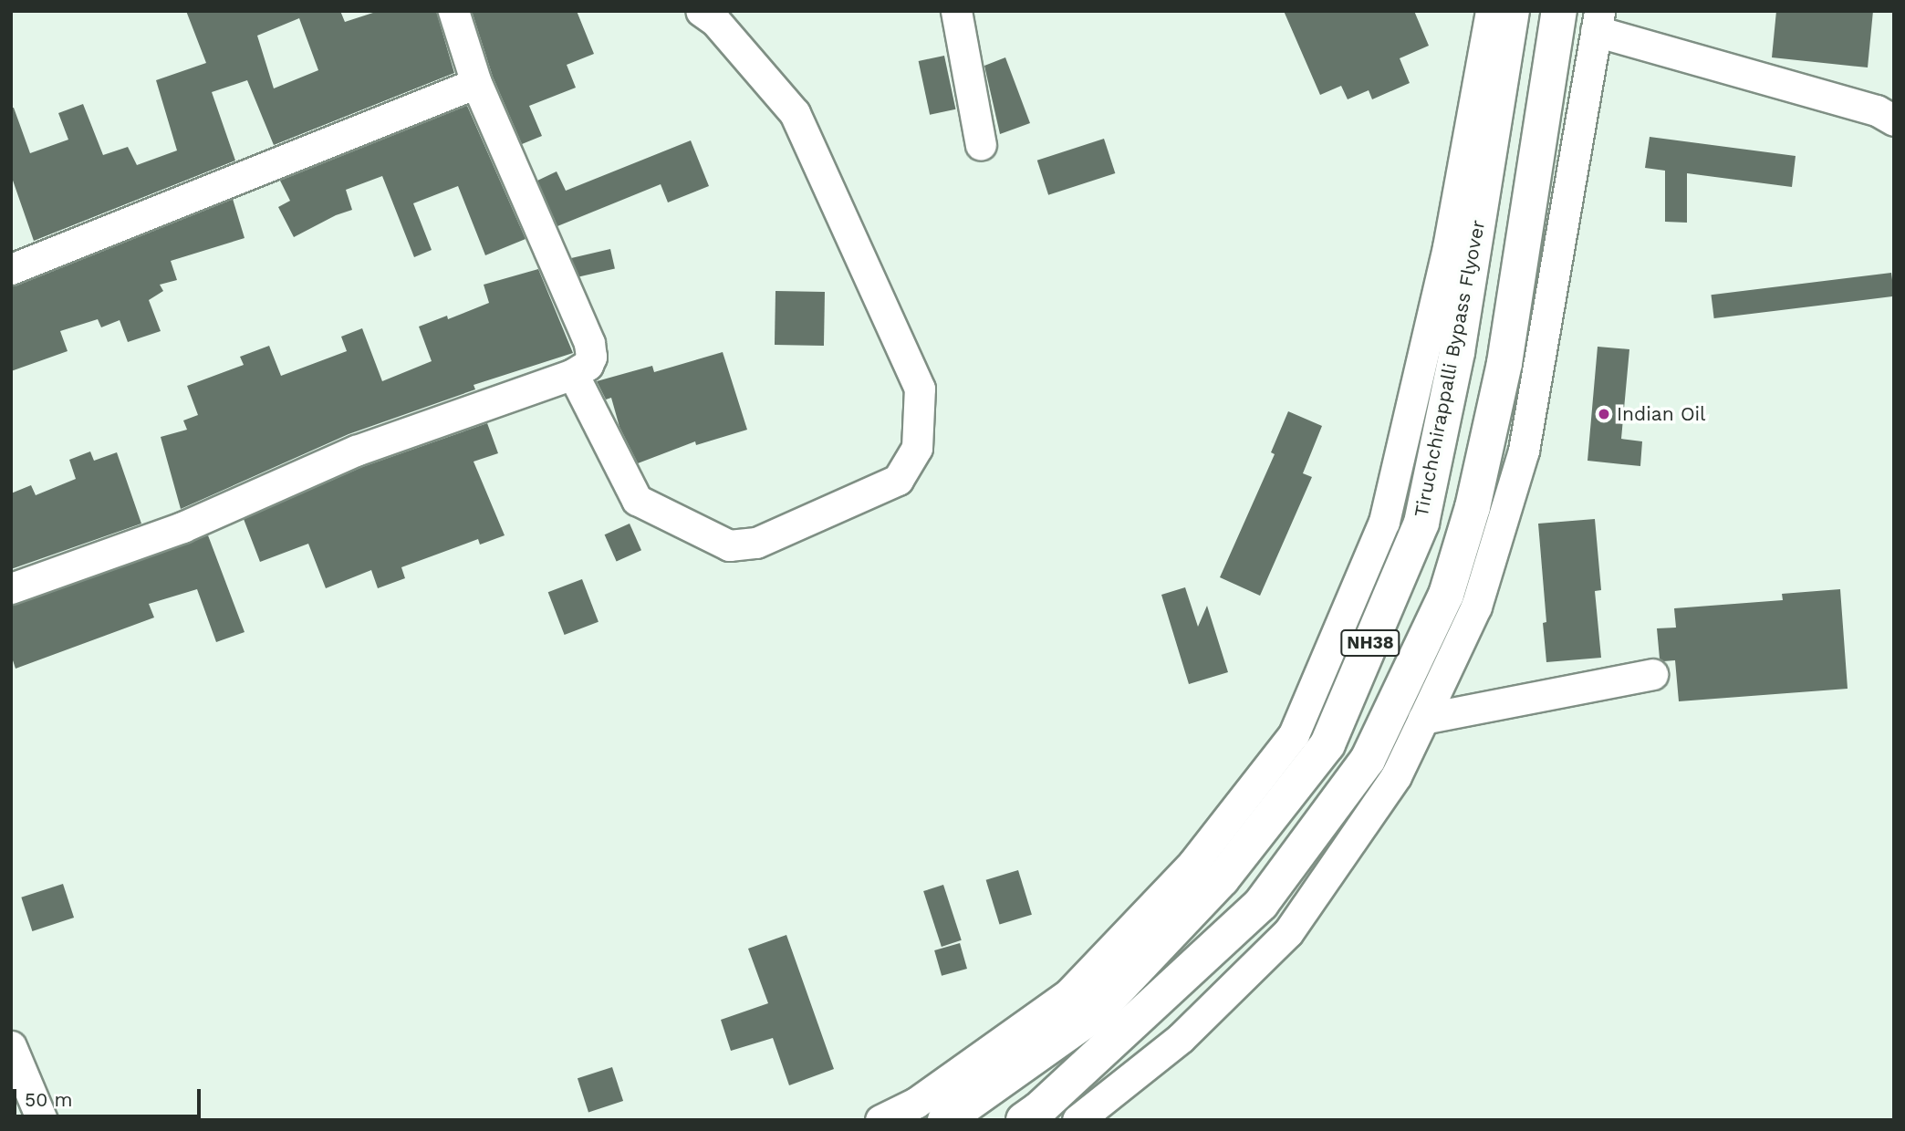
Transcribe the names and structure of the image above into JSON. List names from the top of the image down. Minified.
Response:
{"streets":{"highway":["Tiruchchirappalli Bypass Flyover","NH38"]},"places":["Indian Oil"],"scale_bar":"50 m"}
